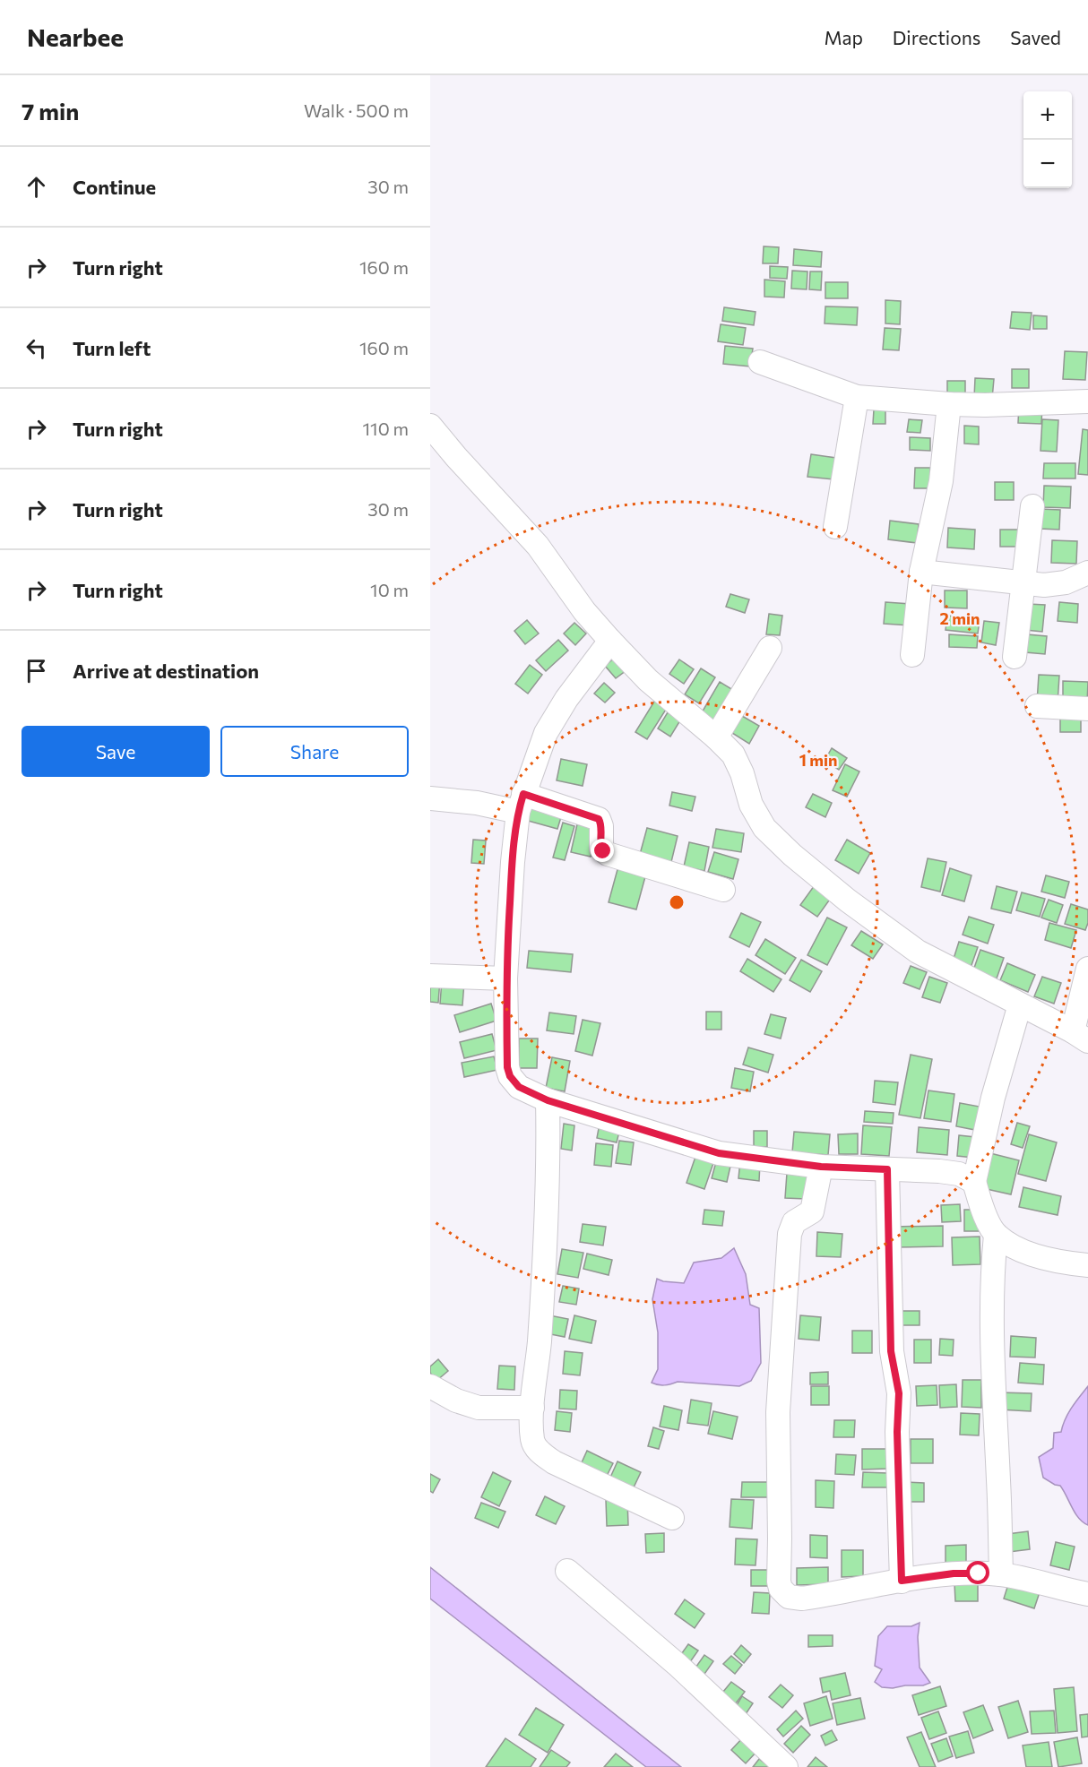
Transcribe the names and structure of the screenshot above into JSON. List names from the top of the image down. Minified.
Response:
{"page":{"header":"Nearbee","nav":["Map","Directions","Saved"],"heading":["7 min","Walk · 500 m"],"map_buttons":["+","−"],"list":[["Continue","30 m"],["Turn right","160 m"],["Turn left","160 m"],["Turn right","110 m"],["Turn right","30 m"],["Turn right","10 m"],"Arrive at destination"],"buttons":["Save","Share"]},"rings":["2 min","1 min"]}
